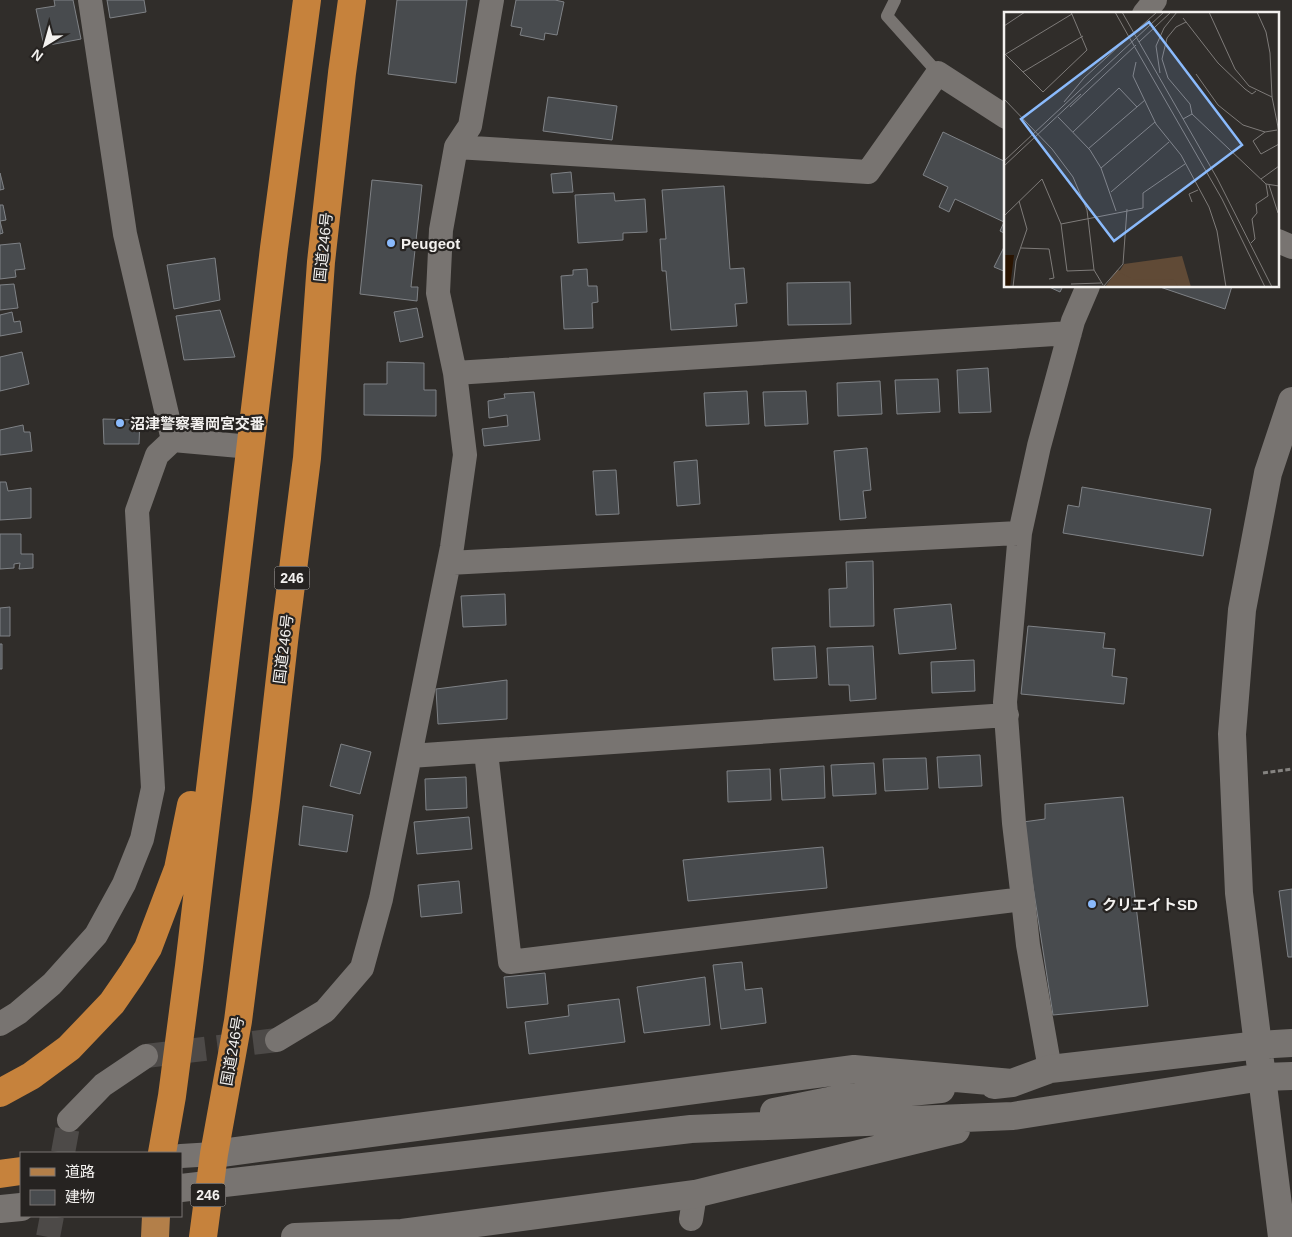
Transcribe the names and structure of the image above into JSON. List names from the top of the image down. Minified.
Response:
{"streets":{"highway":["国道246号","246"]},"places":["Peugeot","沼津警察署岡宮交番","クリエイトSD"],"legend":["道路","建物"],"north":"bottom left"}
